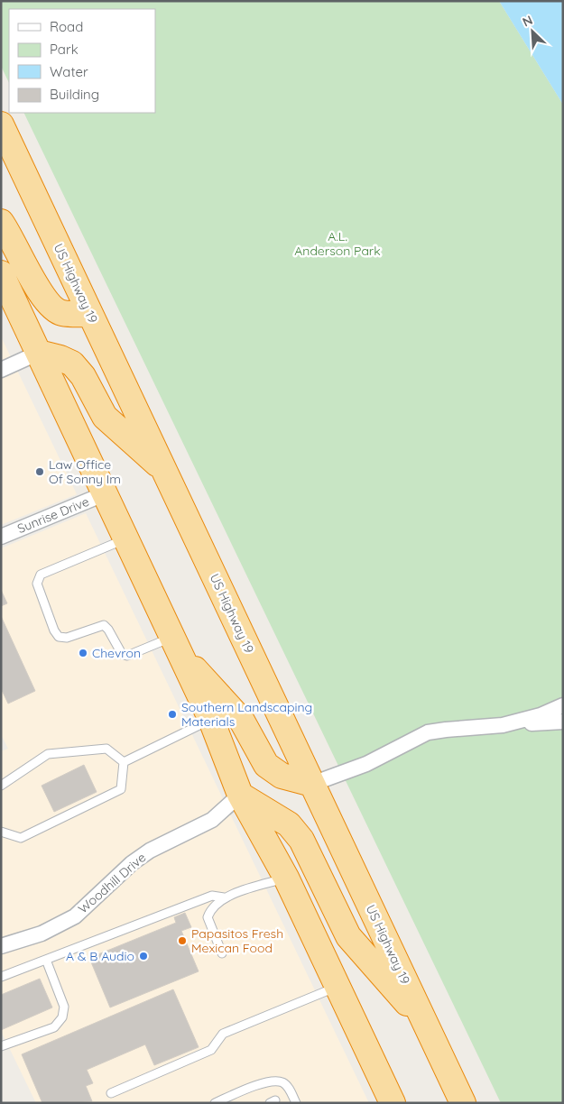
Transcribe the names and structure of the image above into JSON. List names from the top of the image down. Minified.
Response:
{"streets":{"highway":["US Highway 19"],"street":["Sunrise Drive","Woodhill Drive"]},"parks":["A.L. Anderson Park"],"places":["Law Office Of Sonny Im","Chevron","Southern Landscaping Materials","Papasitos Fresh Mexican Food","A & B Audio"],"legend":["Road","Park","Water","Building"],"north":"top left"}
